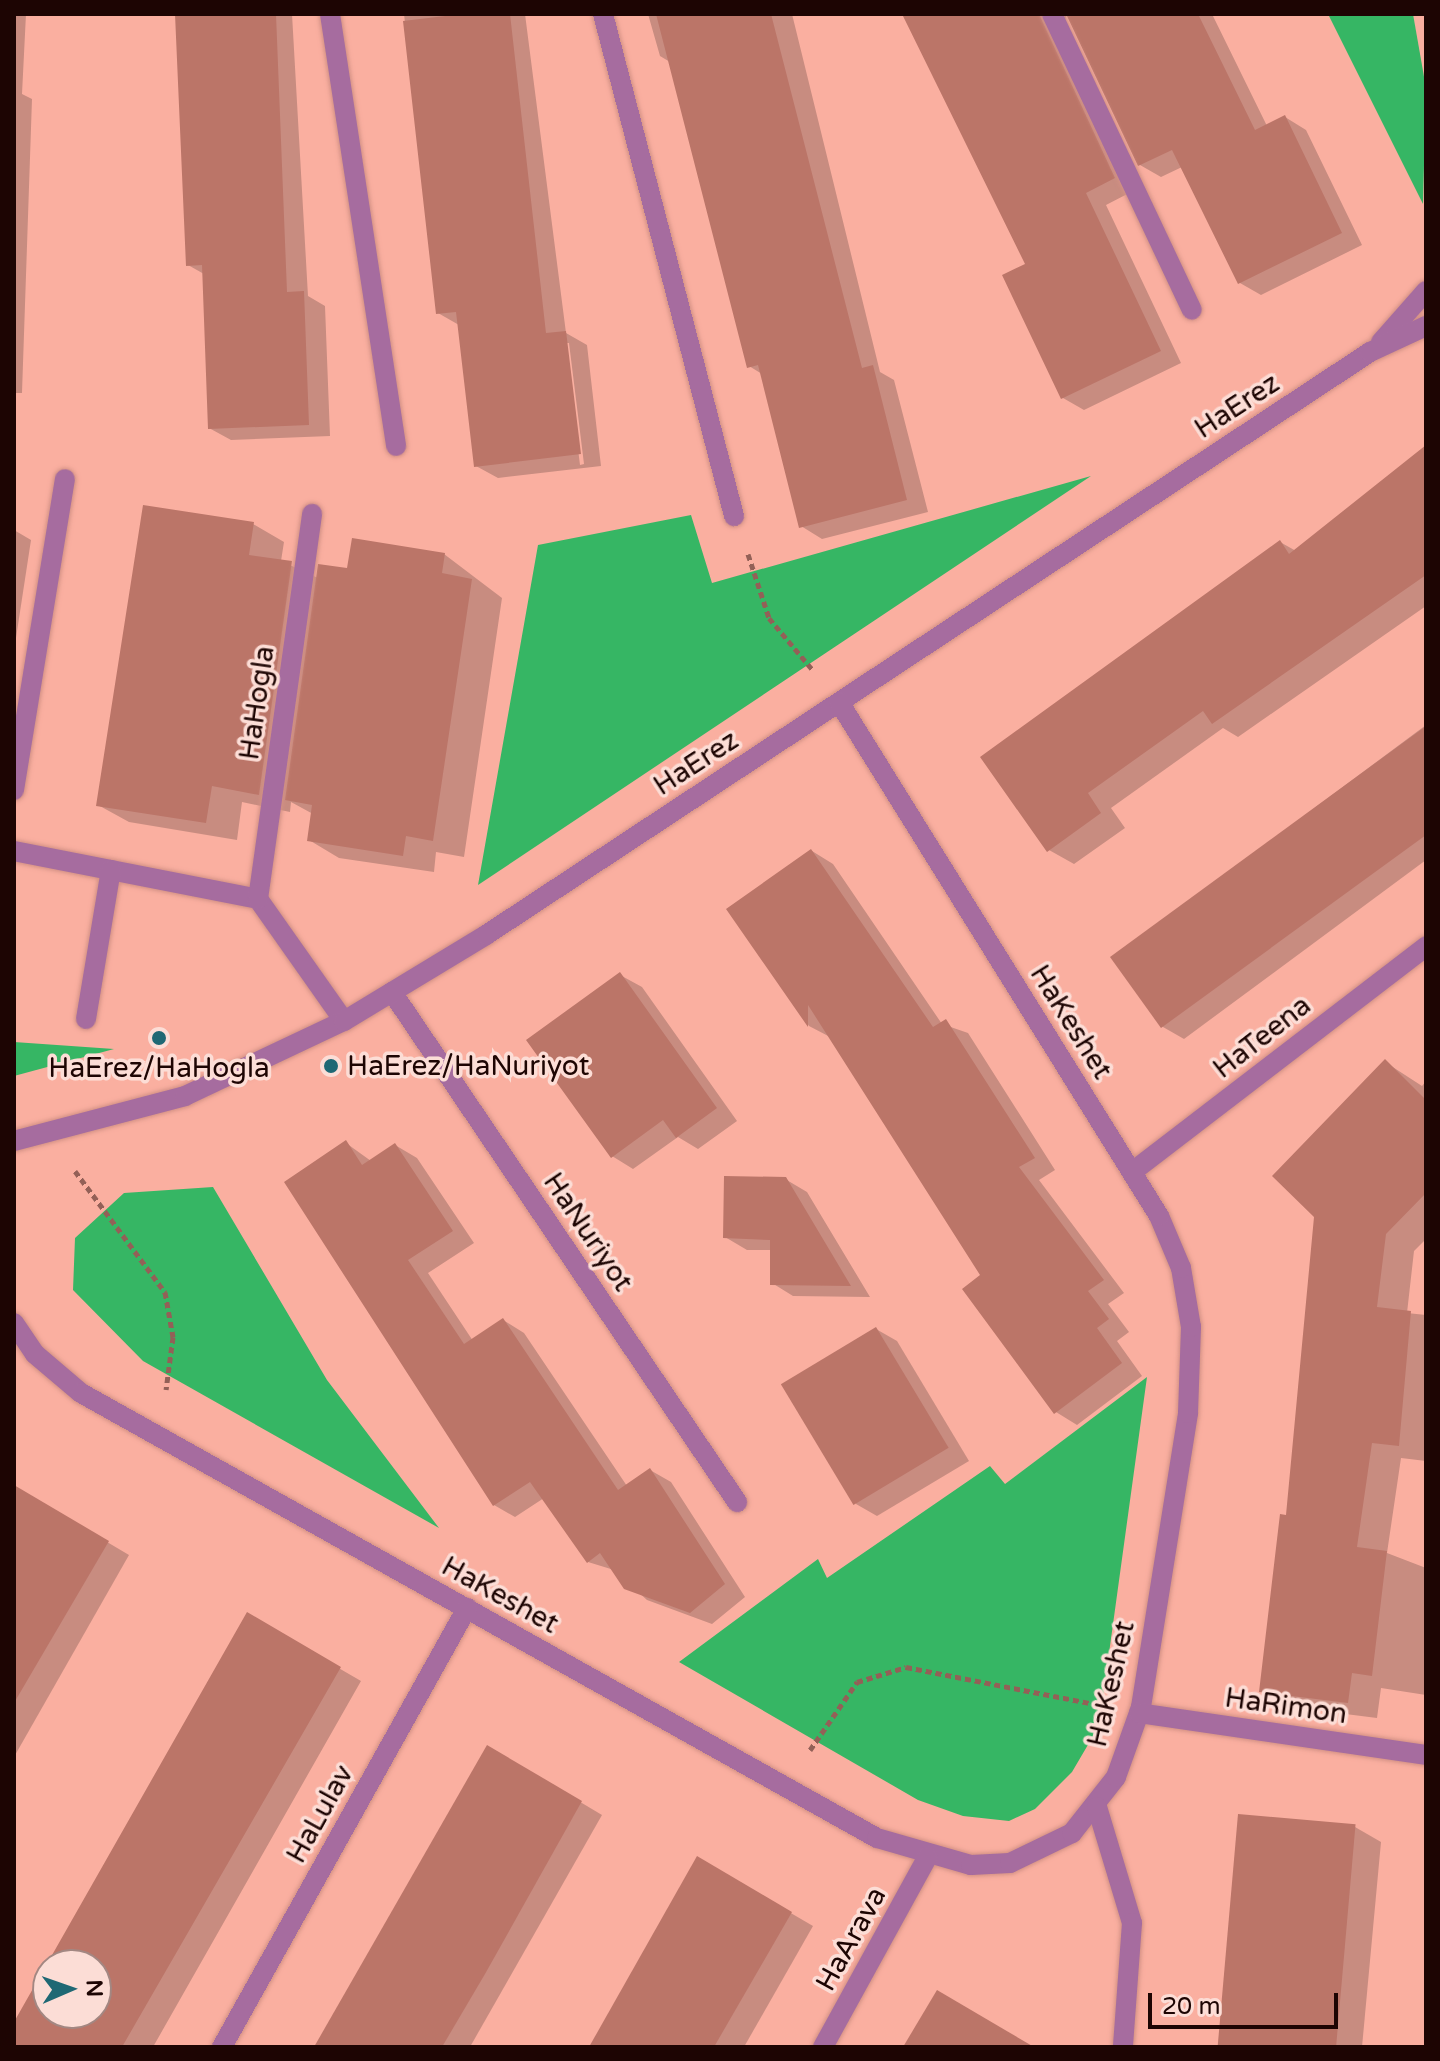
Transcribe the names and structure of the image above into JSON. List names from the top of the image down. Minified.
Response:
{"streets":{"street":["HaErez","HaHogla","HaKeshet","HaTeena","HaNuriyot","HaRimon","HaLulav","HaArava"]},"crossings":[["HaErez","HaKeshet"],["HaErez","HaNuriyot"],["HaKeshet","HaTeena"],["HaKeshet","HaRimon"],["HaKeshet","HaLulav"],["HaKeshet","HaArava"]],"places":["HaErez/HaHogla","HaErez/HaNuriyot"],"scale_bar":"20 m","north":"right"}
